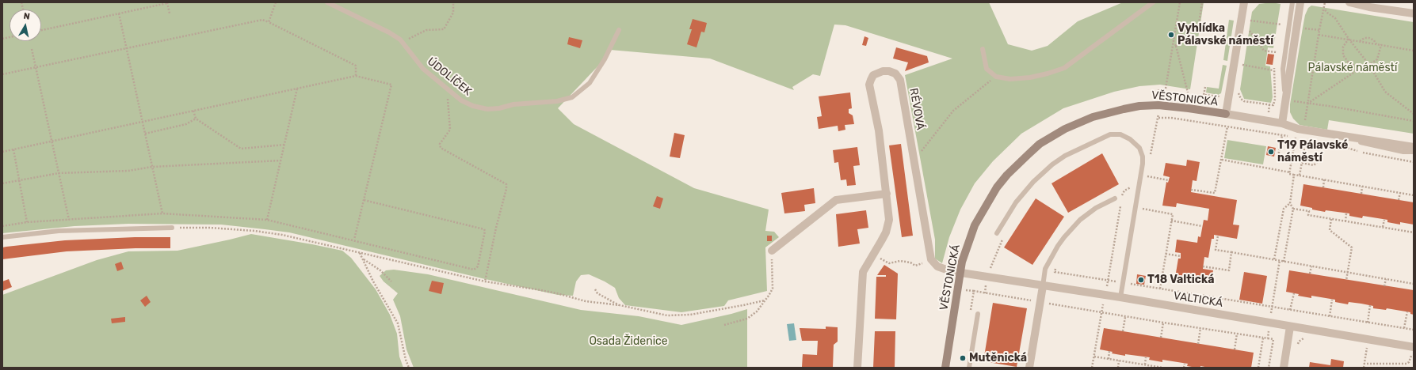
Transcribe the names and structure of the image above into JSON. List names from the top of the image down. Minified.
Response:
{"streets":{"street":["VĚSTONICKÁ","RÉVOVÁ","VALTICKÁ"],"lane":["ÚDOLÍČEK"]},"crossings":[["VĚSTONICKÁ","VALTICKÁ"]],"parks":["Pálavské náměstí","Osada Židenice"],"places":["Vyhlídka Pálavské náměstí","T19 Pálavské náměstí","T18 Valtická","Mutěnická"],"north":"top"}
